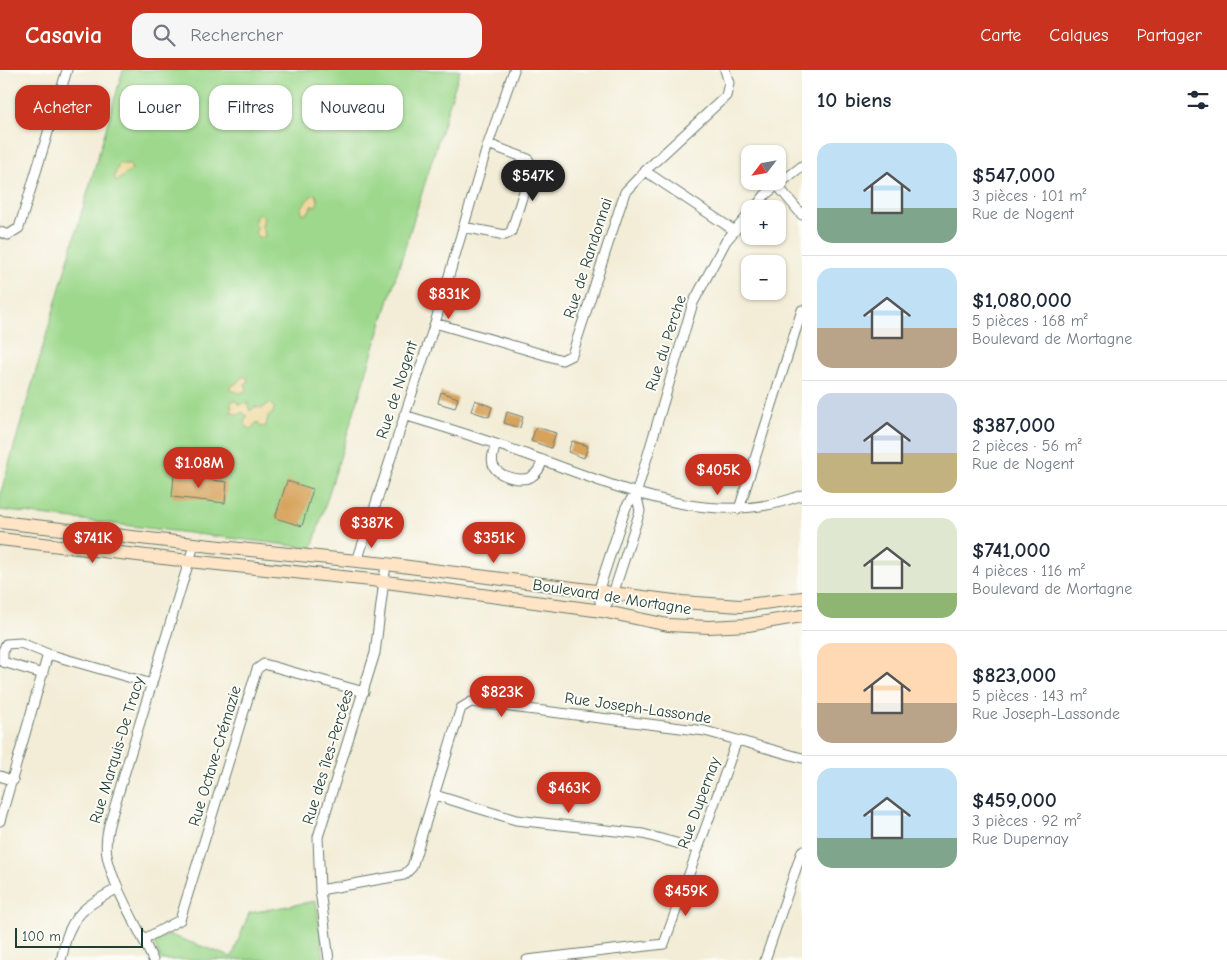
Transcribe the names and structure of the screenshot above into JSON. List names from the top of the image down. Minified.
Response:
{"streets":{"main road":["Boulevard de Mortagne"],"street":["Rue de Randonnai","Rue du Perche","Rue de Nogent","Rue Joseph-Lassonde","Rue Marquis-De Tracy","Rue Octave-Crémazie","Rue des îles-Percées","Rue Dupernay"]},"crossings":[["Rue de Randonnai","Rue de Nogent"],["Rue du Perche","Boulevard de Mortagne"],["Rue de Nogent","Boulevard de Mortagne"],["Boulevard de Mortagne","Rue Marquis-De Tracy"],["Boulevard de Mortagne","Rue des îles-Percées"],["Rue Joseph-Lassonde","Rue des îles-Percées"],["Rue Joseph-Lassonde","Rue Dupernay"],["Rue Marquis-De Tracy","Rue Octave-Crémazie"],["Rue Octave-Crémazie","Rue des îles-Percées"]],"scale_bar":"100 m","north":"bottom left","page":{"header":"Casavia","search":"Rechercher","nav":["Carte","Calques","Partager"],"heading":"10 biens","chip":["Acheter","Louer","Filtres","Nouveau"],"list":[{"name":"$547,000","note":"3 pièces · 101 m² · Rue de Nogent"},{"name":"$1,080,000","note":"5 pièces · 168 m² · Boulevard de Mortagne"},{"name":"$387,000","note":"2 pièces · 56 m² · Rue de Nogent"},{"name":"$741,000","note":"4 pièces · 116 m² · Boulevard de Mortagne"},{"name":"$823,000","note":"5 pièces · 143 m² · Rue Joseph-Lassonde"},{"name":"$459,000","note":"3 pièces · 92 m² · Rue Dupernay"}],"map_buttons":["+","−"],"price":["$547K","$831K","$1.08M","$405K","$387K","$741K","$351K","$823K","$463K","$459K"],"scale":"100 m"}}
